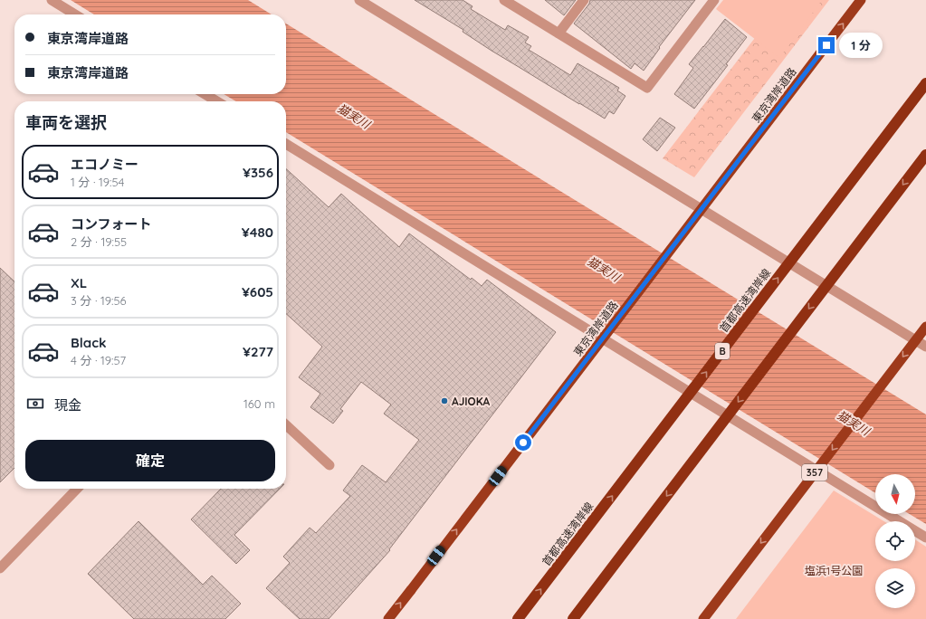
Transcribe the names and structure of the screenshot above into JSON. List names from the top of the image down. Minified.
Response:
{"streets":{"highway":["東京湾岸道路","首都高速湾岸線","B","357"]},"one_way":["東京湾岸道路"],"water":["猫実川"],"parks":["塩浜1号公園"],"places":["AJIOKA"],"north":"bottom","page":{"banner":["東京湾岸道路","東京湾岸道路"],"bubble":"1 分","heading":"車両を選択","list":[{"name":"エコノミー","note":"1 分 · 19:54","value":"¥356"},{"name":"コンフォート","note":"2 分 · 19:55","value":"¥480"},{"name":"XL","note":"3 分 · 19:56","value":"¥605"},{"name":"Black","note":"4 分 · 19:57","value":"¥277"}],"pay":["現金","160 m"],"buttons":"確定"}}
